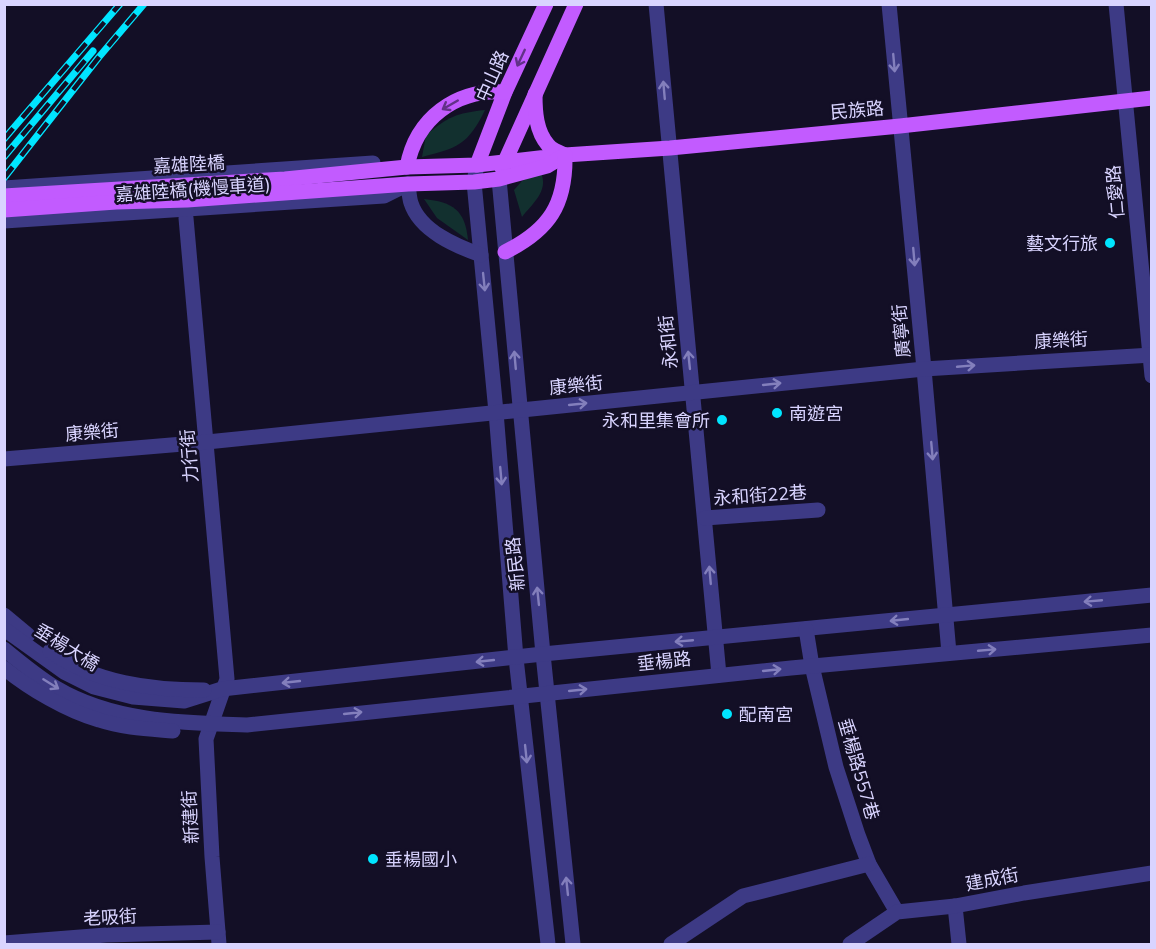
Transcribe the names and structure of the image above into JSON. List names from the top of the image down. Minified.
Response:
{"streets":{"main road":["中山路","民族路","嘉雄陸橋"],"street":["嘉雄陸橋(機慢車道)","仁愛路","廣寧街","康樂街","永和街","力行街","永和街22巷","新民路","垂楊大橋","垂楊路","垂楊路557巷","新建街","建成街","老吸街"]},"crossings":[["中山路","民族路"],["中山路","新民路"],["民族路","嘉雄陸橋"],["民族路","嘉雄陸橋(機慢車道)"],["民族路","仁愛路"],["民族路","廣寧街"],["民族路","永和街"],["民族路","新民路"],["嘉雄陸橋","嘉雄陸橋(機慢車道)"],["仁愛路","康樂街"],["廣寧街","康樂街"],["廣寧街","垂楊路"],["康樂街","永和街"],["康樂街","力行街"],["康樂街","新民路"],["永和街","永和街22巷"],["永和街","垂楊路"],["力行街","垂楊路"],["力行街","新建街"],["新民路","垂楊路"],["垂楊大橋","垂楊路"],["垂楊路","垂楊路557巷"],["垂楊路","新建街"],["垂楊路557巷","建成街"],["新建街","老吸街"]],"one_way":["廣寧街","康樂街","永和街"],"places":["藝文行旅","南遊宮","永和里集會所","配南宮","垂楊國小"]}
